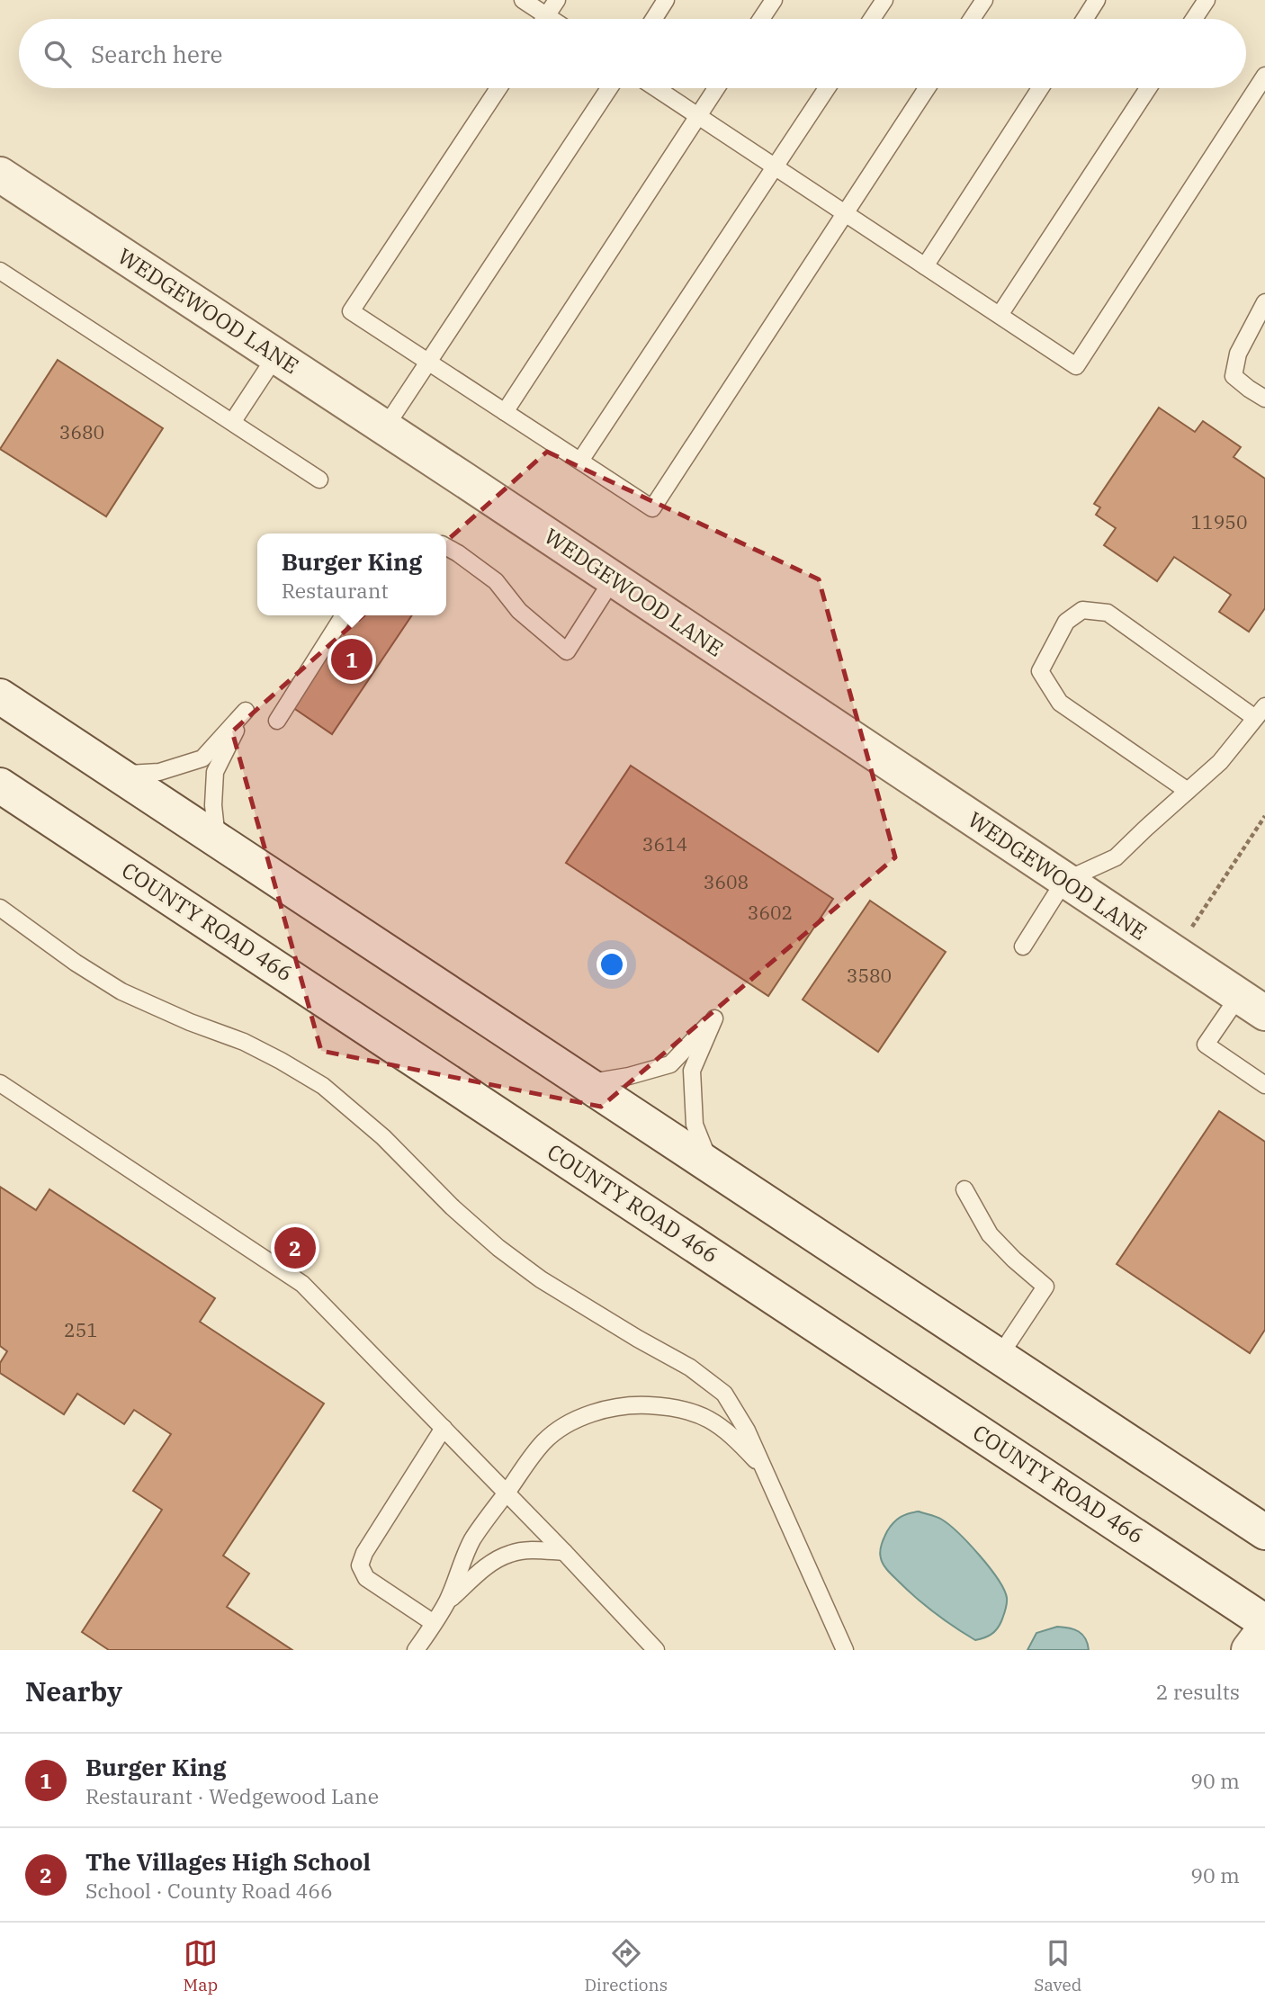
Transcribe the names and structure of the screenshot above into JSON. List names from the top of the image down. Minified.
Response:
{"streets":{"main road":["WEDGEWOOD LANE","COUNTY ROAD 466"]},"house_numbers":["3680","11950","3614","3608","3602","3580","251"],"page":{"search":"Search here","popup":["Burger King","Restaurant"],"pins":["1","2"],"heading":["Nearby","2 results"],"list":[{"mark":"1","name":"Burger King","note":"Restaurant · Wedgewood Lane","value":"90 m"},{"mark":"2","name":"The Villages High School","note":"School · County Road 466","value":"90 m"}],"nav":["Map","Directions","Saved"]}}
